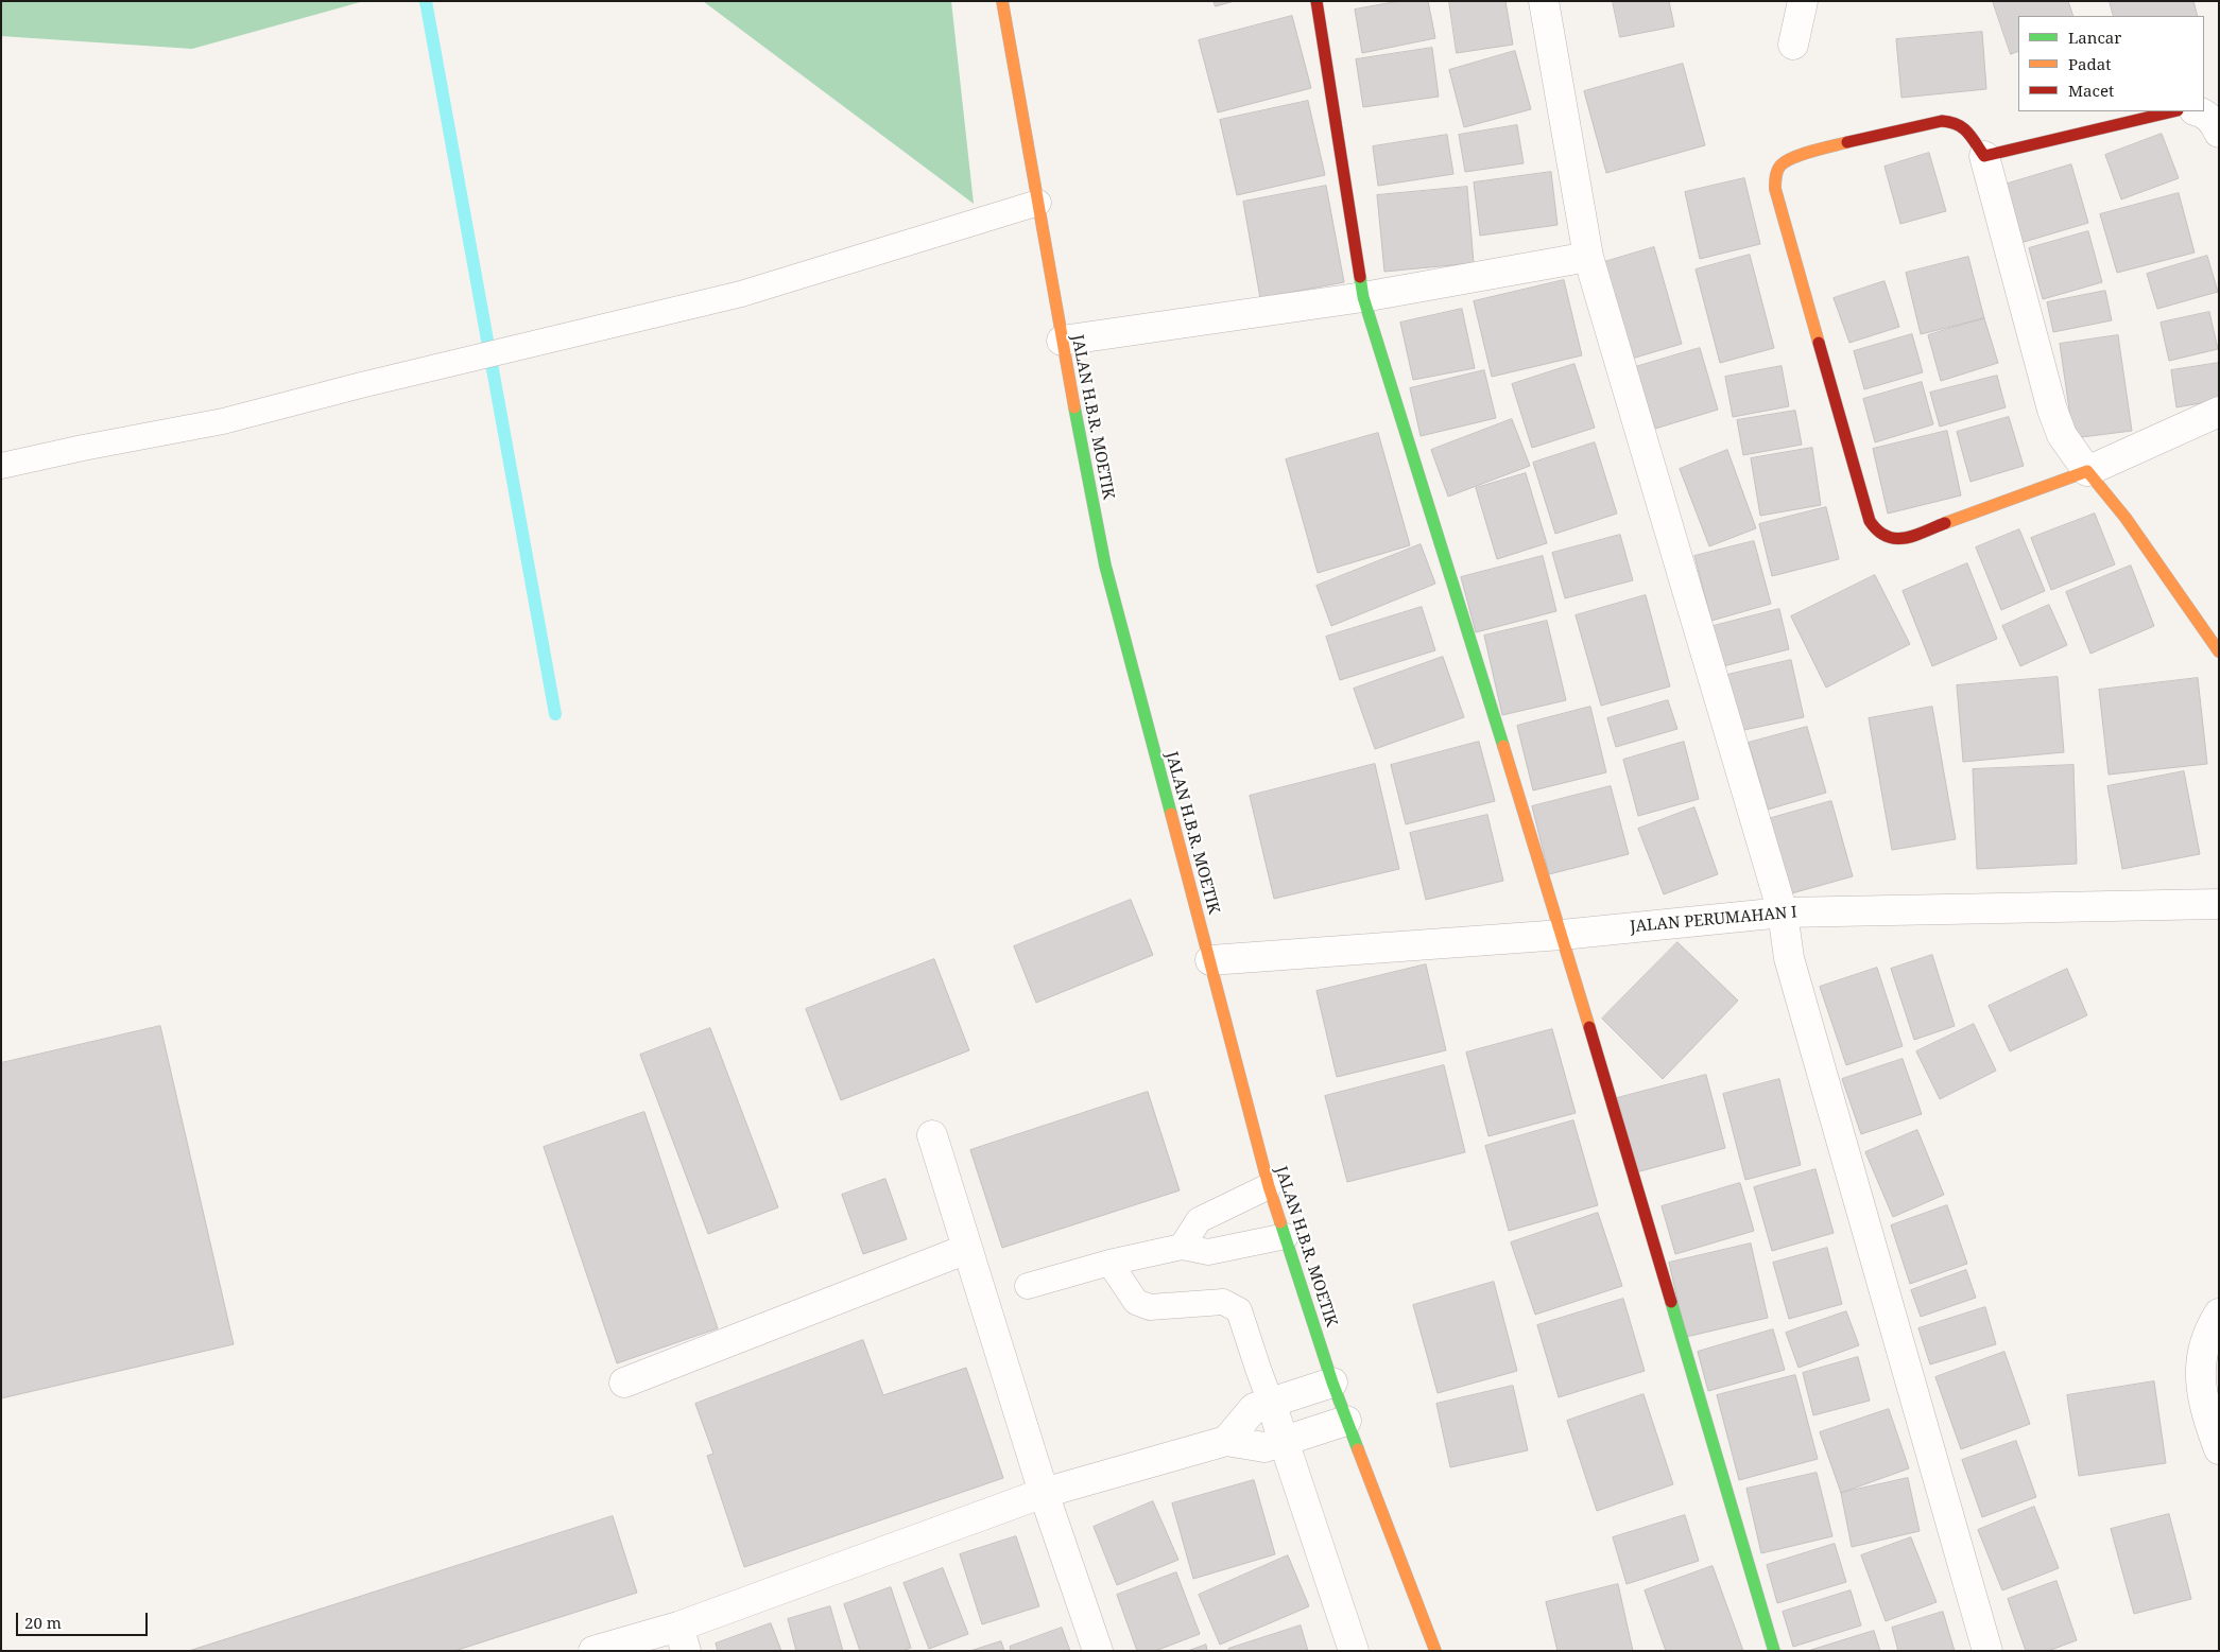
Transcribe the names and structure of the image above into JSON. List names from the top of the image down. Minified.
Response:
{"streets":{"street":["JALAN H.B.R. MOETIK","JALAN PERUMAHAN I"]},"crossings":[["JALAN H.B.R. MOETIK","JALAN PERUMAHAN I"]],"legend":["Lancar","Padat","Macet"],"scale_bar":"20 m"}
